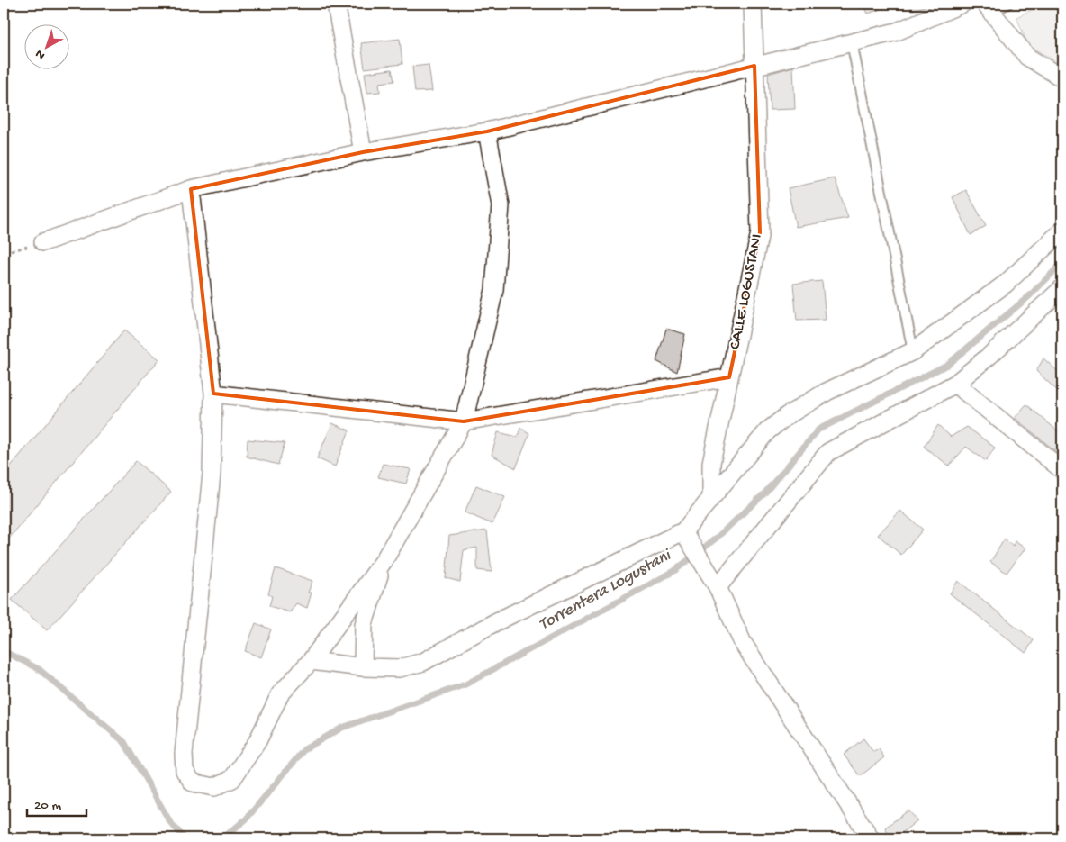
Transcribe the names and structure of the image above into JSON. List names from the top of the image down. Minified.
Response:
{"streets":{"street":["CALLE LOGUSTANI"]},"water":["Torrentera Logustani"],"scale_bar":"20 m","north":"bottom left"}
